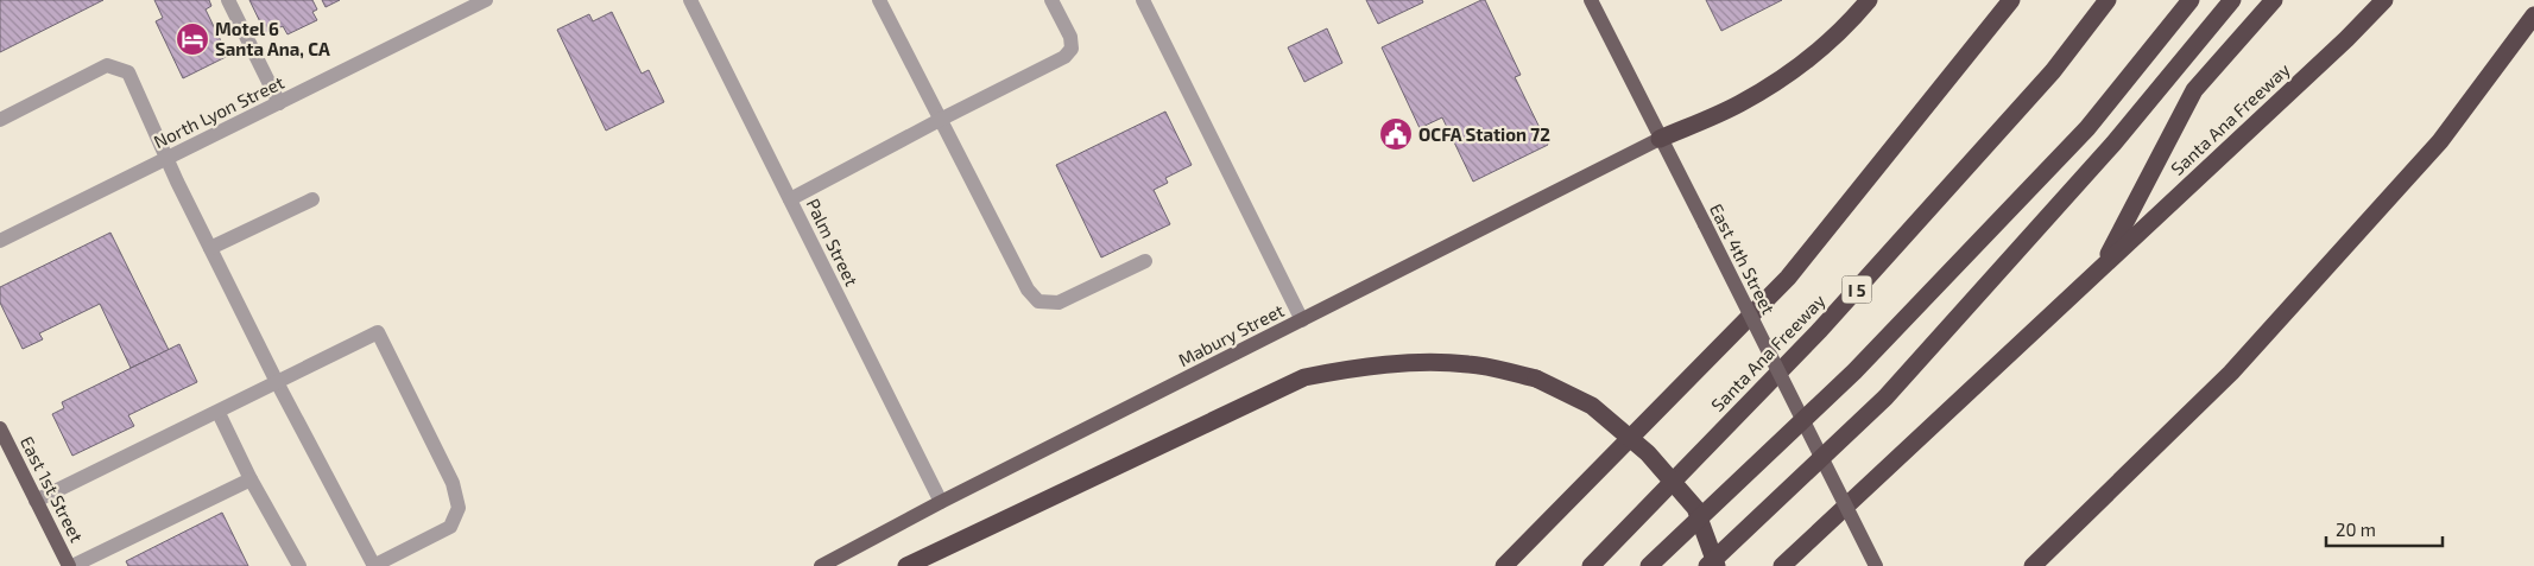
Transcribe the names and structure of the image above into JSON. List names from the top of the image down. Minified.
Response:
{"streets":{"highway":["Santa Ana Freeway","I 5"],"main road":["East 4th Street","Mabury Street","East 1st Street"],"street":["North Lyon Street","Palm Street"]},"crossings":[["Palm Street","Mabury Street"],["East 4th Street","Mabury Street"]],"places":{"hotel":["Motel 6 Santa Ana, CA"],"public building":["OCFA Station 72"]},"scale_bar":"20 m"}
